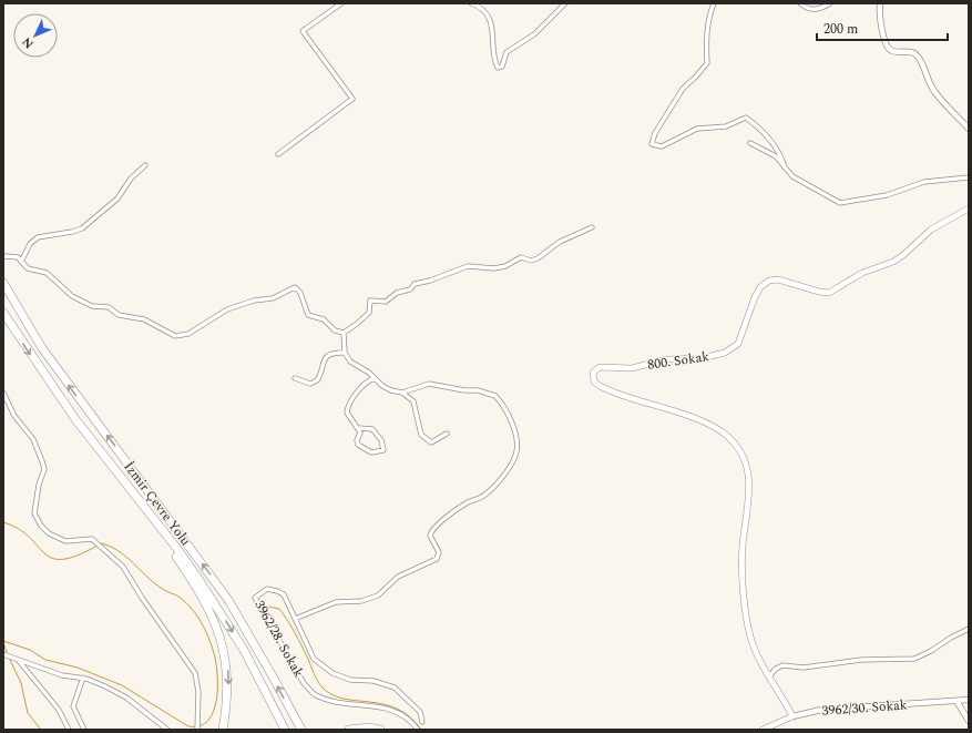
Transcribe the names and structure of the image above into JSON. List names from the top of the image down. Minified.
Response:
{"streets":{"highway":["İzmir Çevre Yolu"],"main road":["800. Sokak","3962/30. Sokak"],"street":["3962/28. Sokak"]},"scale_bar":"200 m","north":"bottom left"}
